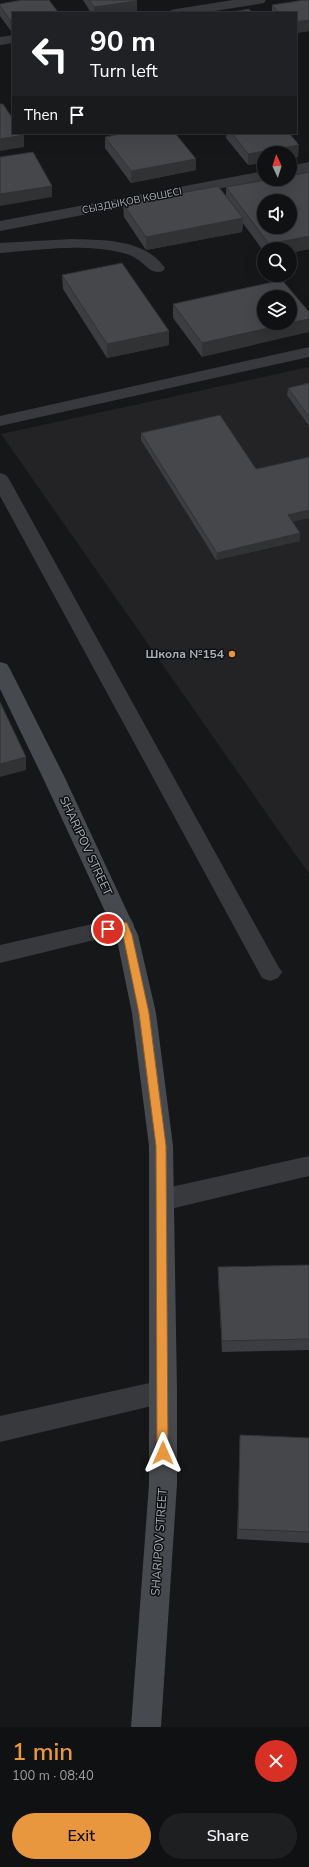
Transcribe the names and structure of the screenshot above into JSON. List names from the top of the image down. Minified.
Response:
{"streets":{"street":["СЫЗДЫҚОВ КӨШЕСІ","SHARIPOV STREET"]},"places":["Школа №154"],"north":"top","page":{"turn":["90 m","Turn left"],"then":"Then","heading":["1 min","100 m · 08:40"],"buttons":["Exit","Share"]}}
